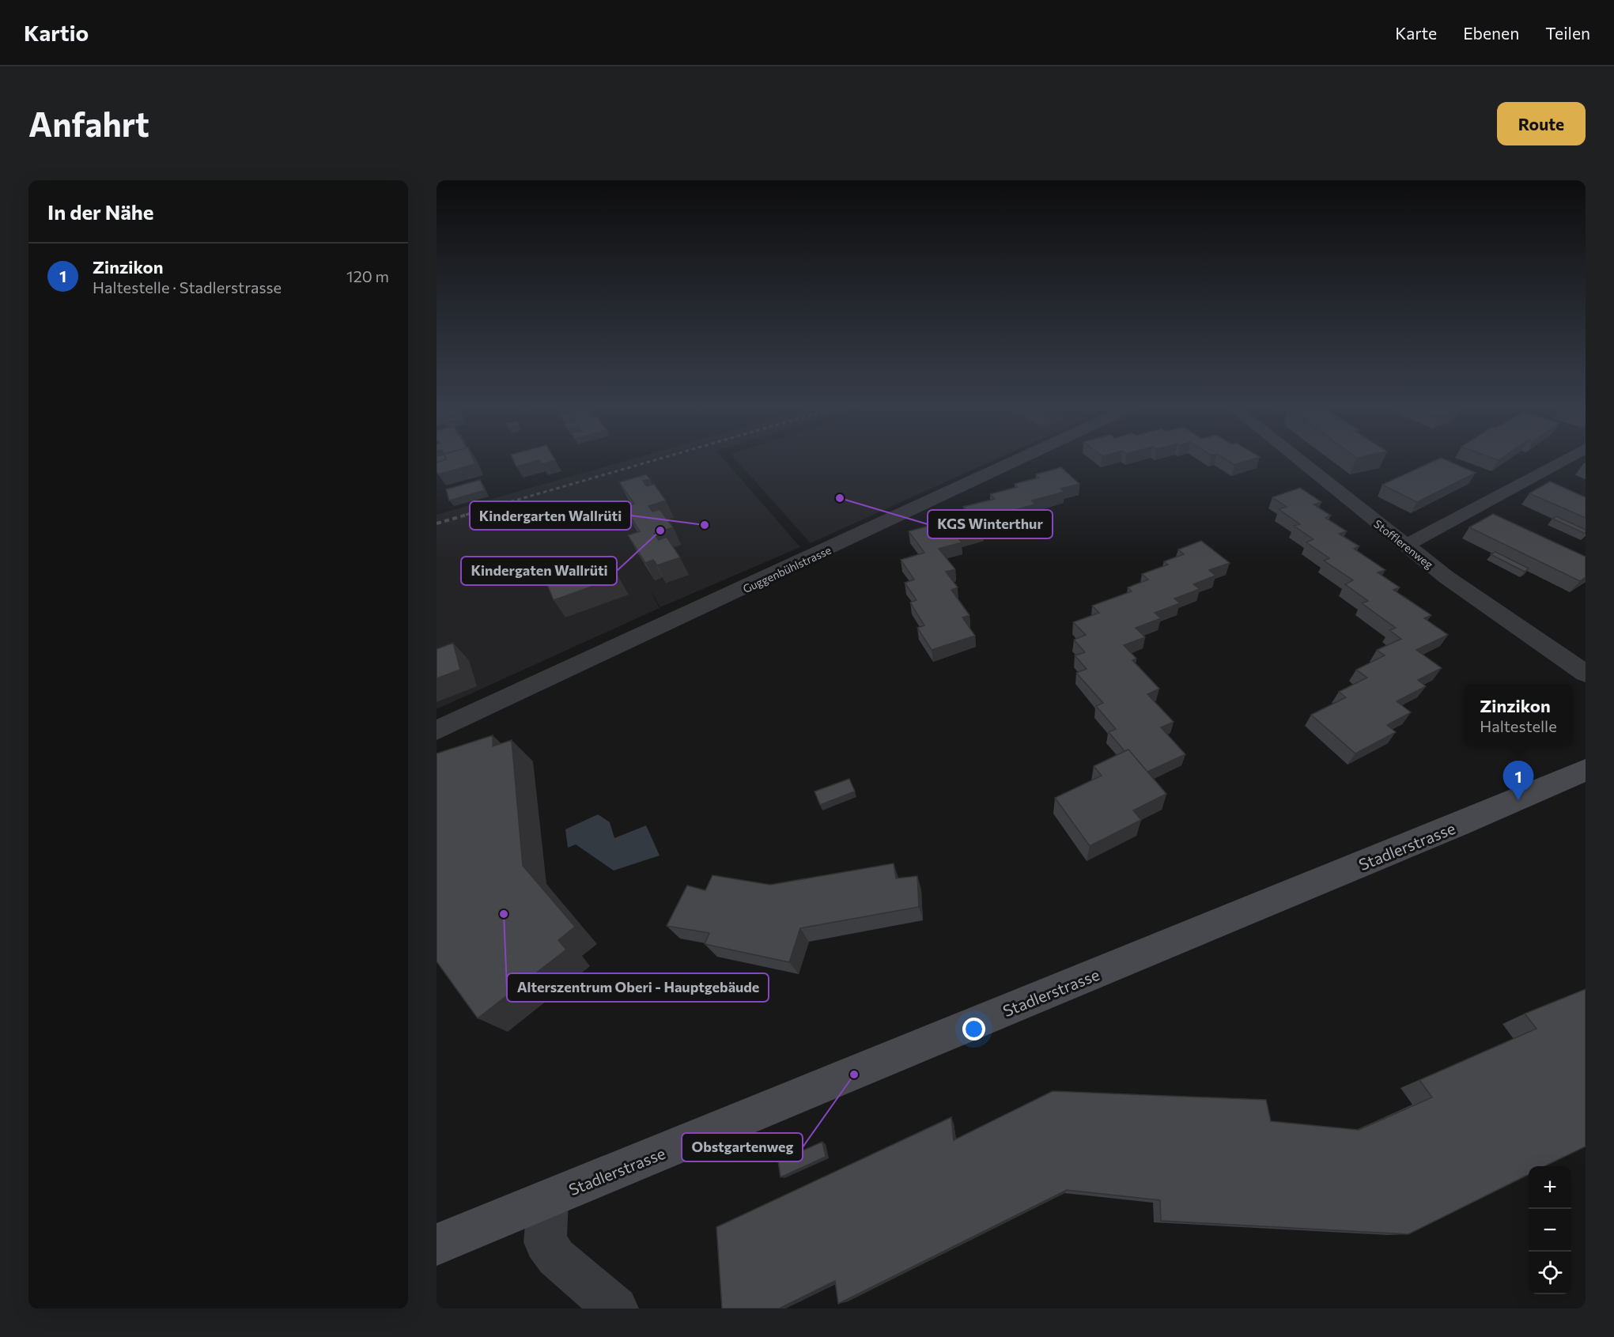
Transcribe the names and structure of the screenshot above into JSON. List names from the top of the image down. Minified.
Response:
{"streets":{"main road":["Stadlerstrasse"],"street":["Stofflerenweg","Guggenbühlstrasse"]},"places":["KGS Winterthur","Kindergarten Wallrüti","Kindergaten Wallrüti","Alterszentrum Oberi - Hauptgebäude","Obstgartenweg"],"page":{"header":"Kartio","nav":["Karte","Ebenen","Teilen"],"buttons":"Route","title":"Anfahrt","heading":"In der Nähe","list":[{"mark":"1","name":"Zinzikon","note":"Haltestelle · Stadlerstrasse","value":"120 m"}],"popup":["Zinzikon","Haltestelle"],"pins":"1","map_buttons":["+","−"]}}
